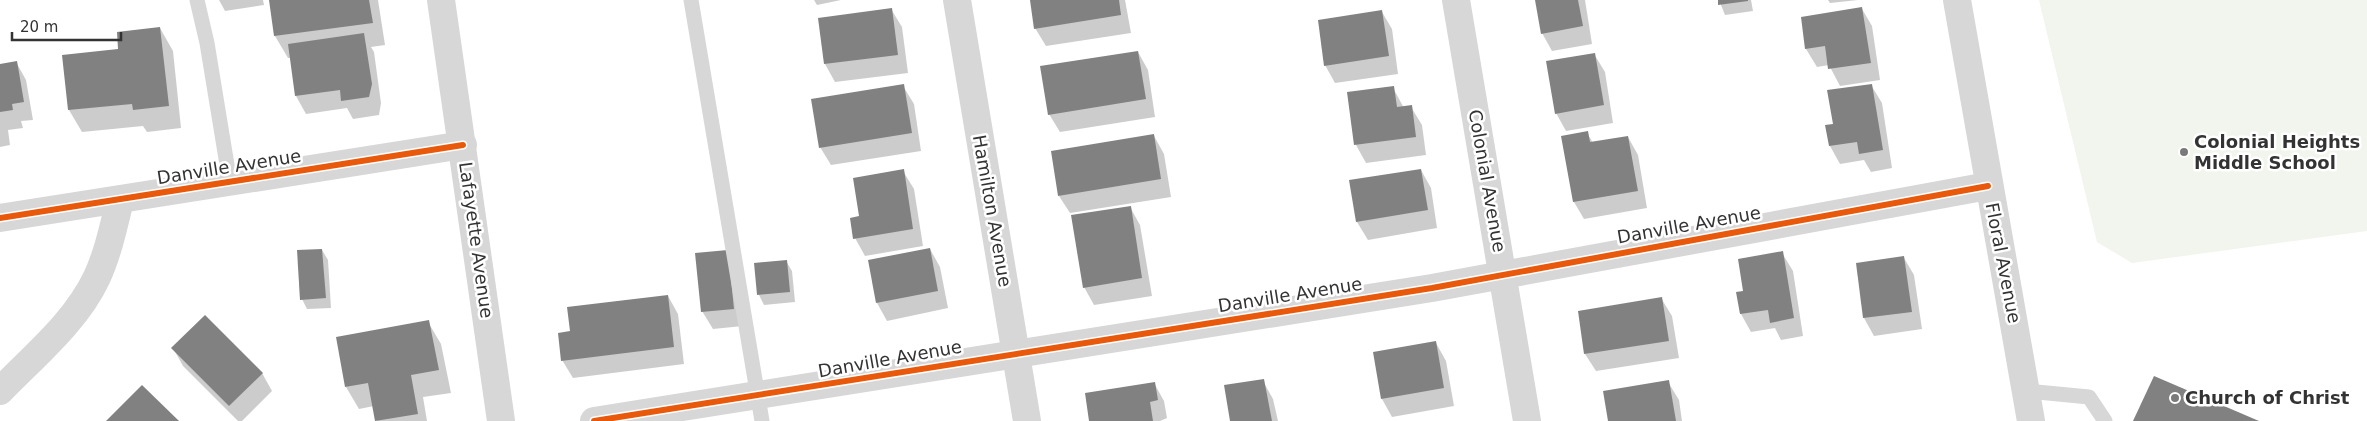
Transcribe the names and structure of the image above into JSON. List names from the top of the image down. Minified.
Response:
{"streets":{"street":["Danville Avenue","Colonial Avenue","Hamilton Avenue","Lafayette Avenue","Floral Avenue"]},"crossings":[["Danville Avenue","Colonial Avenue"],["Danville Avenue","Hamilton Avenue"],["Danville Avenue","Lafayette Avenue"],["Danville Avenue","Floral Avenue"]],"places":["Colonial Heights Middle School","Church of Christ"],"scale_bar":"20 m"}
